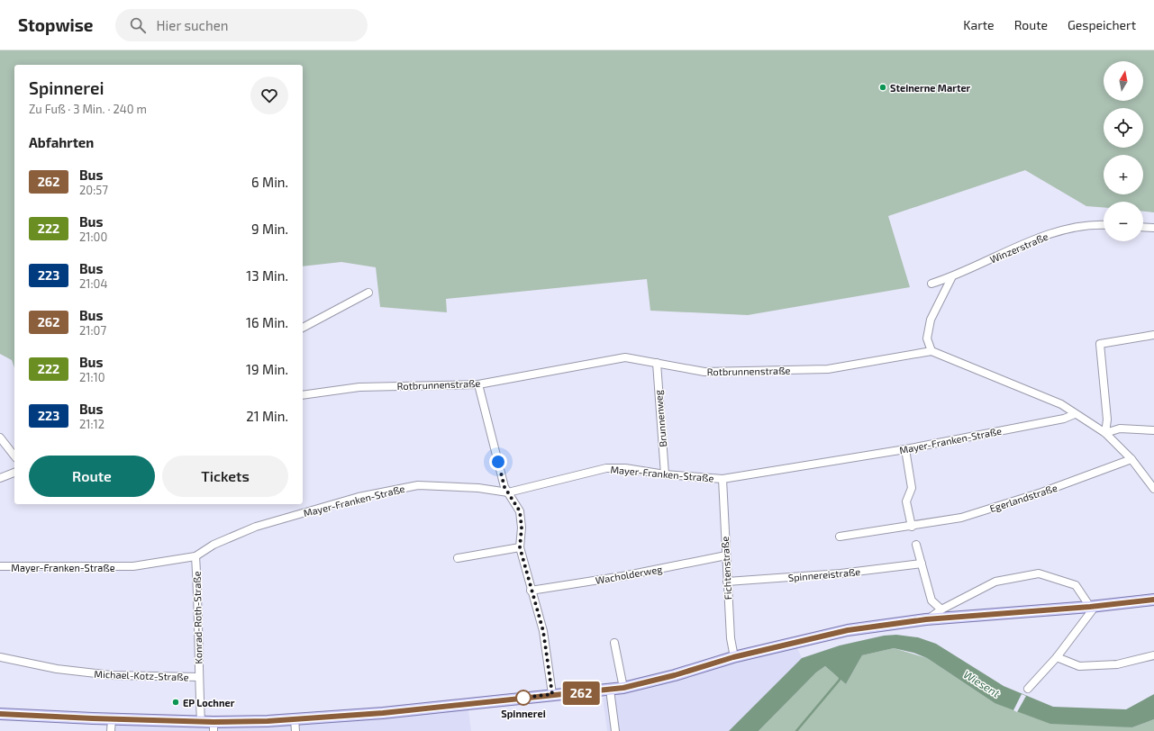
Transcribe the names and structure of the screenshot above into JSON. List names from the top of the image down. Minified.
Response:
{"streets":{"street":["Winzerstraße","Rotbrunnenstraße","Brunnenweg","Mayer-Franken-Straße","Egerlandstraße","Fichtenstraße","Wacholderweg","Spinnereistraße","Konrad-Roth-Straße","Michael-Kotz-Straße"]},"crossings":[["Rotbrunnenstraße","Brunnenweg"],["Brunnenweg","Mayer-Franken-Straße"],["Mayer-Franken-Straße","Fichtenstraße"],["Mayer-Franken-Straße","Konrad-Roth-Straße"],["Fichtenstraße","Wacholderweg"],["Fichtenstraße","Spinnereistraße"],["Konrad-Roth-Straße","Michael-Kotz-Straße"]],"water":["Wiesent"],"places":["Steinerne Marter","Spinnerei","EP Lochner"],"lines":["bus line 262"],"north":"top","page":{"header":"Stopwise","search":"Hier suchen","nav":["Karte","Route","Gespeichert"],"on_map":"262","map_buttons":["+","−"],"heading":[["Spinnerei","Zu Fuß · 3 Min. · 240 m"],"Abfahrten"],"list":[{"mark":"262","name":"Bus","note":"20:57","value":"6 Min."},{"mark":"222","name":"Bus","note":"21:00","value":"9 Min."},{"mark":"223","name":"Bus","note":"21:04","value":"13 Min."},{"mark":"262","name":"Bus","note":"21:07","value":"16 Min."},{"mark":"222","name":"Bus","note":"21:10","value":"19 Min."},{"mark":"223","name":"Bus","note":"21:12","value":"21 Min."}],"buttons":["Route","Tickets"]}}
